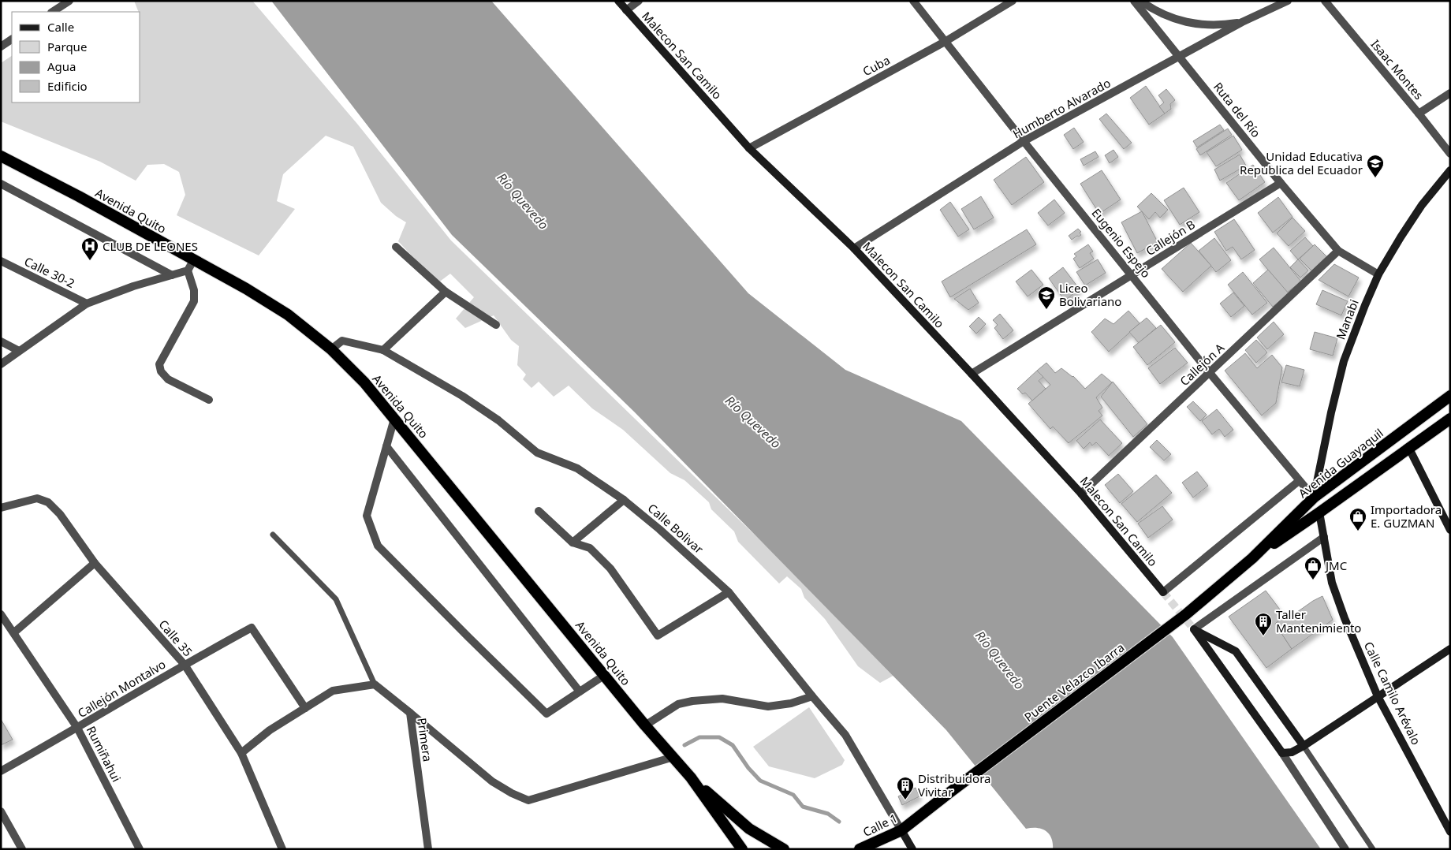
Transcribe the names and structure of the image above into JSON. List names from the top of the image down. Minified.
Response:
{"streets":{"highway":["Avenida Quito","Avenida Guayaquil","Puente Velazco Ibarra","Calle 1"],"main road":["Malecon San Camilo","Manabi","Calle Bolivar","Calle Camilo Arévalo"],"street":["Cuba","Isaac Montes","Humberto Alvarado","Ruta del Río","Callejón B","Eugenio Espejo","Calle 30-2","Callejón A","Calle 35","Callejón Montalvo","Primera","Rumiñahui"]},"crossings":[["Malecon San Camilo","Cuba"],["Malecon San Camilo","Humberto Alvarado"],["Malecon San Camilo","Callejón B"],["Malecon San Camilo","Callejón A"],["Cuba","Eugenio Espejo"],["Humberto Alvarado","Ruta del Río"],["Humberto Alvarado","Eugenio Espejo"],["Ruta del Río","Callejón B"],["Ruta del Río","Manabi"],["Ruta del Río","Callejón A"],["Avenida Quito","Calle Bolivar"],["Callejón B","Eugenio Espejo"],["Eugenio Espejo","Manabi"],["Eugenio Espejo","Callejón A"],["Eugenio Espejo","Avenida Guayaquil"],["Manabi","Avenida Guayaquil"],["Avenida Guayaquil","Puente Velazco Ibarra"],["Avenida Guayaquil","Calle Camilo Arévalo"],["Calle Bolivar","Calle 1"],["Calle 35","Callejón Montalvo"],["Puente Velazco Ibarra","Calle 1"],["Callejón Montalvo","Rumiñahui"]],"water":["Río Quevedo"],"places":{"school or university":["Unidad Educativa Republica del Ecuador","Liceo Bolivariano"],"hospital":["CLUB DE LEONES"],"shop":["Importadora E. GUZMAN","JMC"],"building":["Taller Mantenimiento","Distribuidora Vivitar"]},"legend":["Calle","Parque","Agua","Edificio"]}
